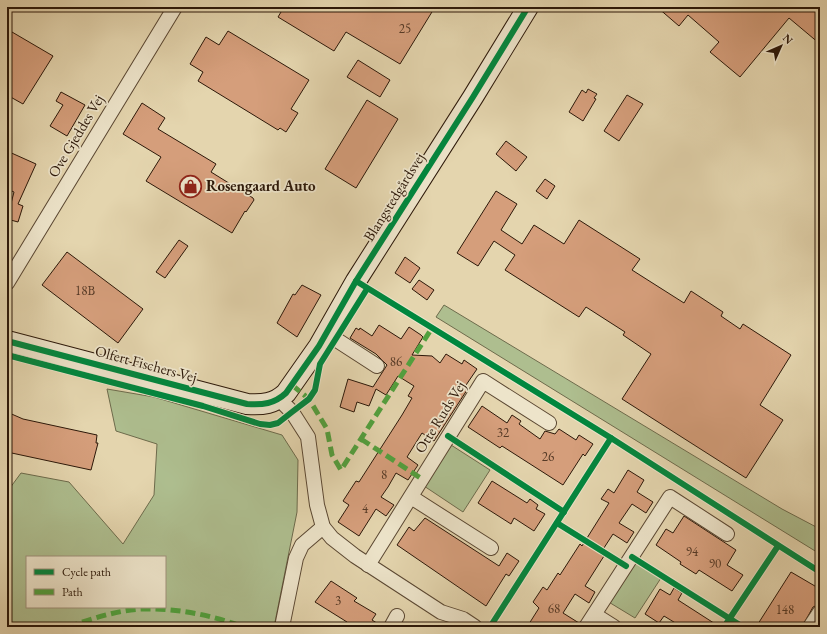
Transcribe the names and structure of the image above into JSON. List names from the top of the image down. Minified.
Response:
{"streets":{"street":["Ove Gjeddes Vej","Blangstedgårdsvej","Olfert Fischers Vej","Otte Ruds Vej"]},"crossings":[["Blangstedgårdsvej","Olfert Fischers Vej"]],"places":{"shop":["Rosengaard Auto"]},"house_numbers":["25","18B","86","32","26","8","4","94","90","3","68","148"],"legend":["Cycle path","Path"],"north":"top right"}
